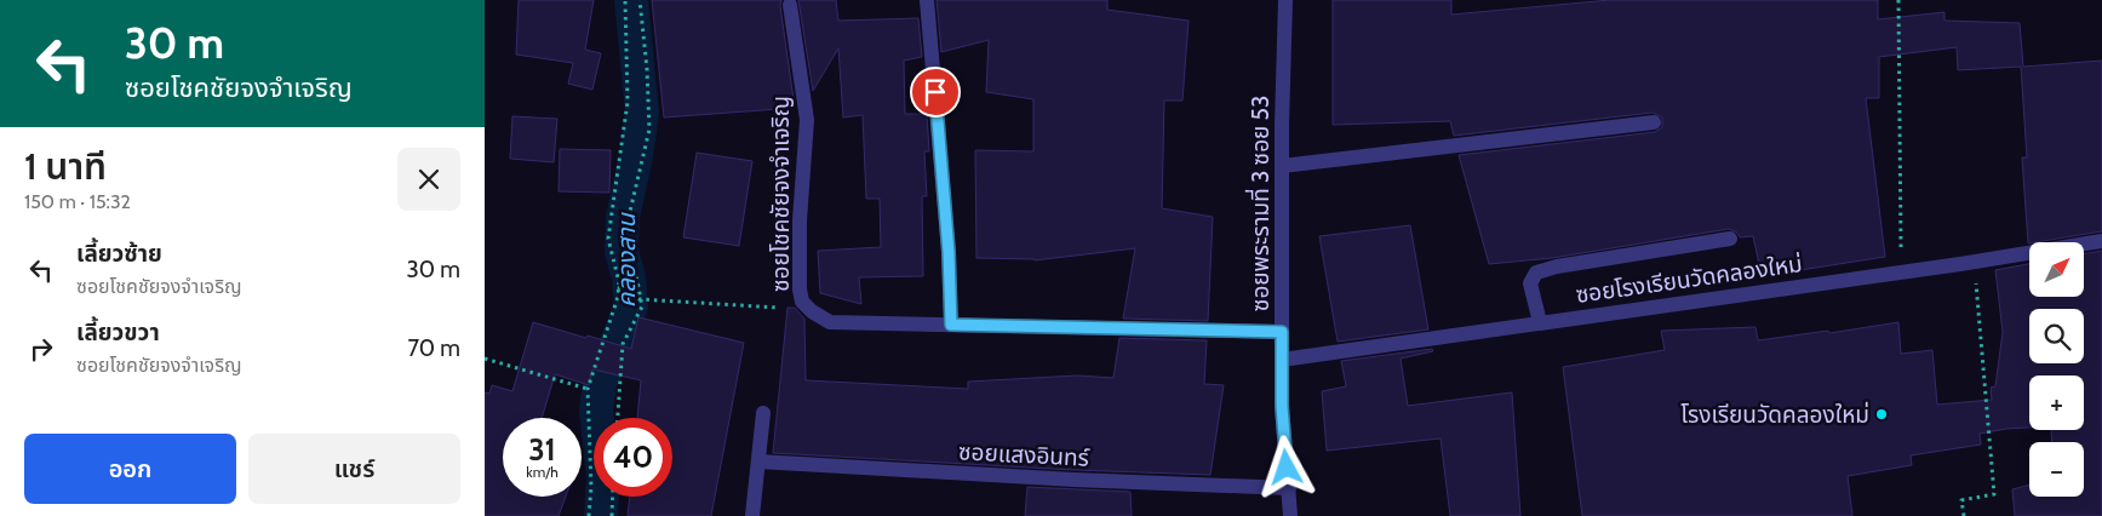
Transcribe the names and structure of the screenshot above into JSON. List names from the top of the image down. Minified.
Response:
{"streets":{"street":["ซอยโชคชัยจงจำเจริญ","ซอยพระรามที่ 3 ซอย 53","ซอยโรงเรียนวัดคลองใหม่","ซอยแสงอินทร์"]},"crossings":[["ซอยโชคชัยจงจำเจริญ","ซอยพระรามที่ 3 ซอย 53"],["ซอยพระรามที่ 3 ซอย 53","ซอยโรงเรียนวัดคลองใหม่"],["ซอยพระรามที่ 3 ซอย 53","ซอยแสงอินทร์"]],"water":["คลองสาน"],"places":["โรงเรียนวัดคลองใหม่"],"north":"top right","page":{"turn":["30 m","ซอยโชคชัยจงจำเจริญ"],"heading":["1 นาที","150 m · 15:32"],"list":[{"name":"เลี้ยวซ้าย","note":"ซอยโชคชัยจงจำเจริญ","value":"30 m"},{"name":"เลี้ยวขวา","note":"ซอยโชคชัยจงจำเจริญ","value":"70 m"}],"map_buttons":["+","−"],"speed":"31 km/h","limit":"40","buttons":["ออก","แชร์"]}}
